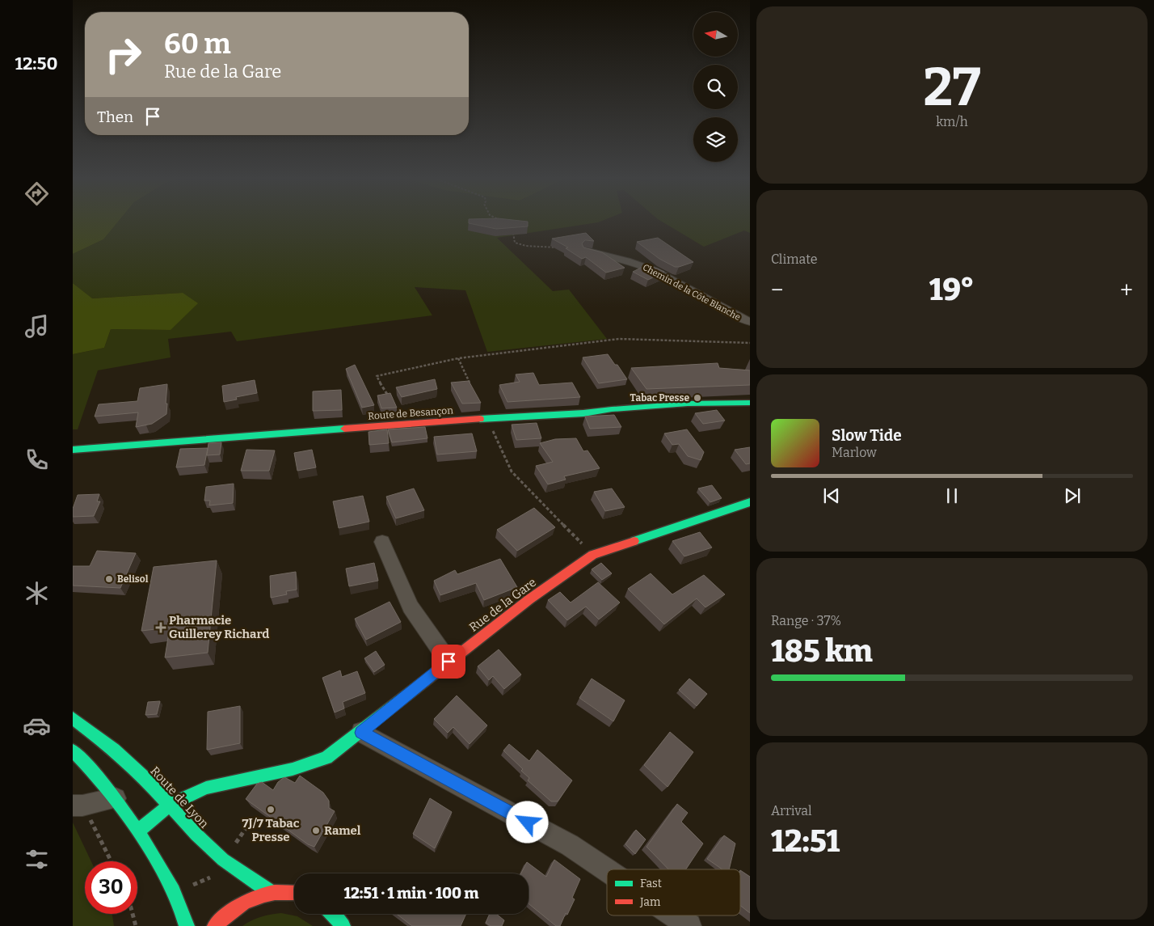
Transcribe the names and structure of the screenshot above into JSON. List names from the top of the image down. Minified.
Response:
{"streets":{"street":["Chemin de la Côte Blanche","Route de Besançon","Rue de la Gare","Route de Lyon"]},"crossings":[["Rue de la Gare","Route de Lyon"]],"places":{"other":["Tabac Presse","Belisol","7J/7 Tabac Presse","Ramel"],"health":["Pharmacie Guillerey Richard"]},"legend":["Fast","Jam"],"north":"left","page":{"tabs":"12:50","tile":[["27","km/h"],"Climate",["Range · 37%","185 km"],["Arrival","12:51"]],"turn":["60 m","Rue de la Gare"],"then":"Then","heat":["−","19°","+"],"song":["Slow Tide","Marlow"],"limit":"30","trip":"12:51 · 1 min · 100 m"}}
